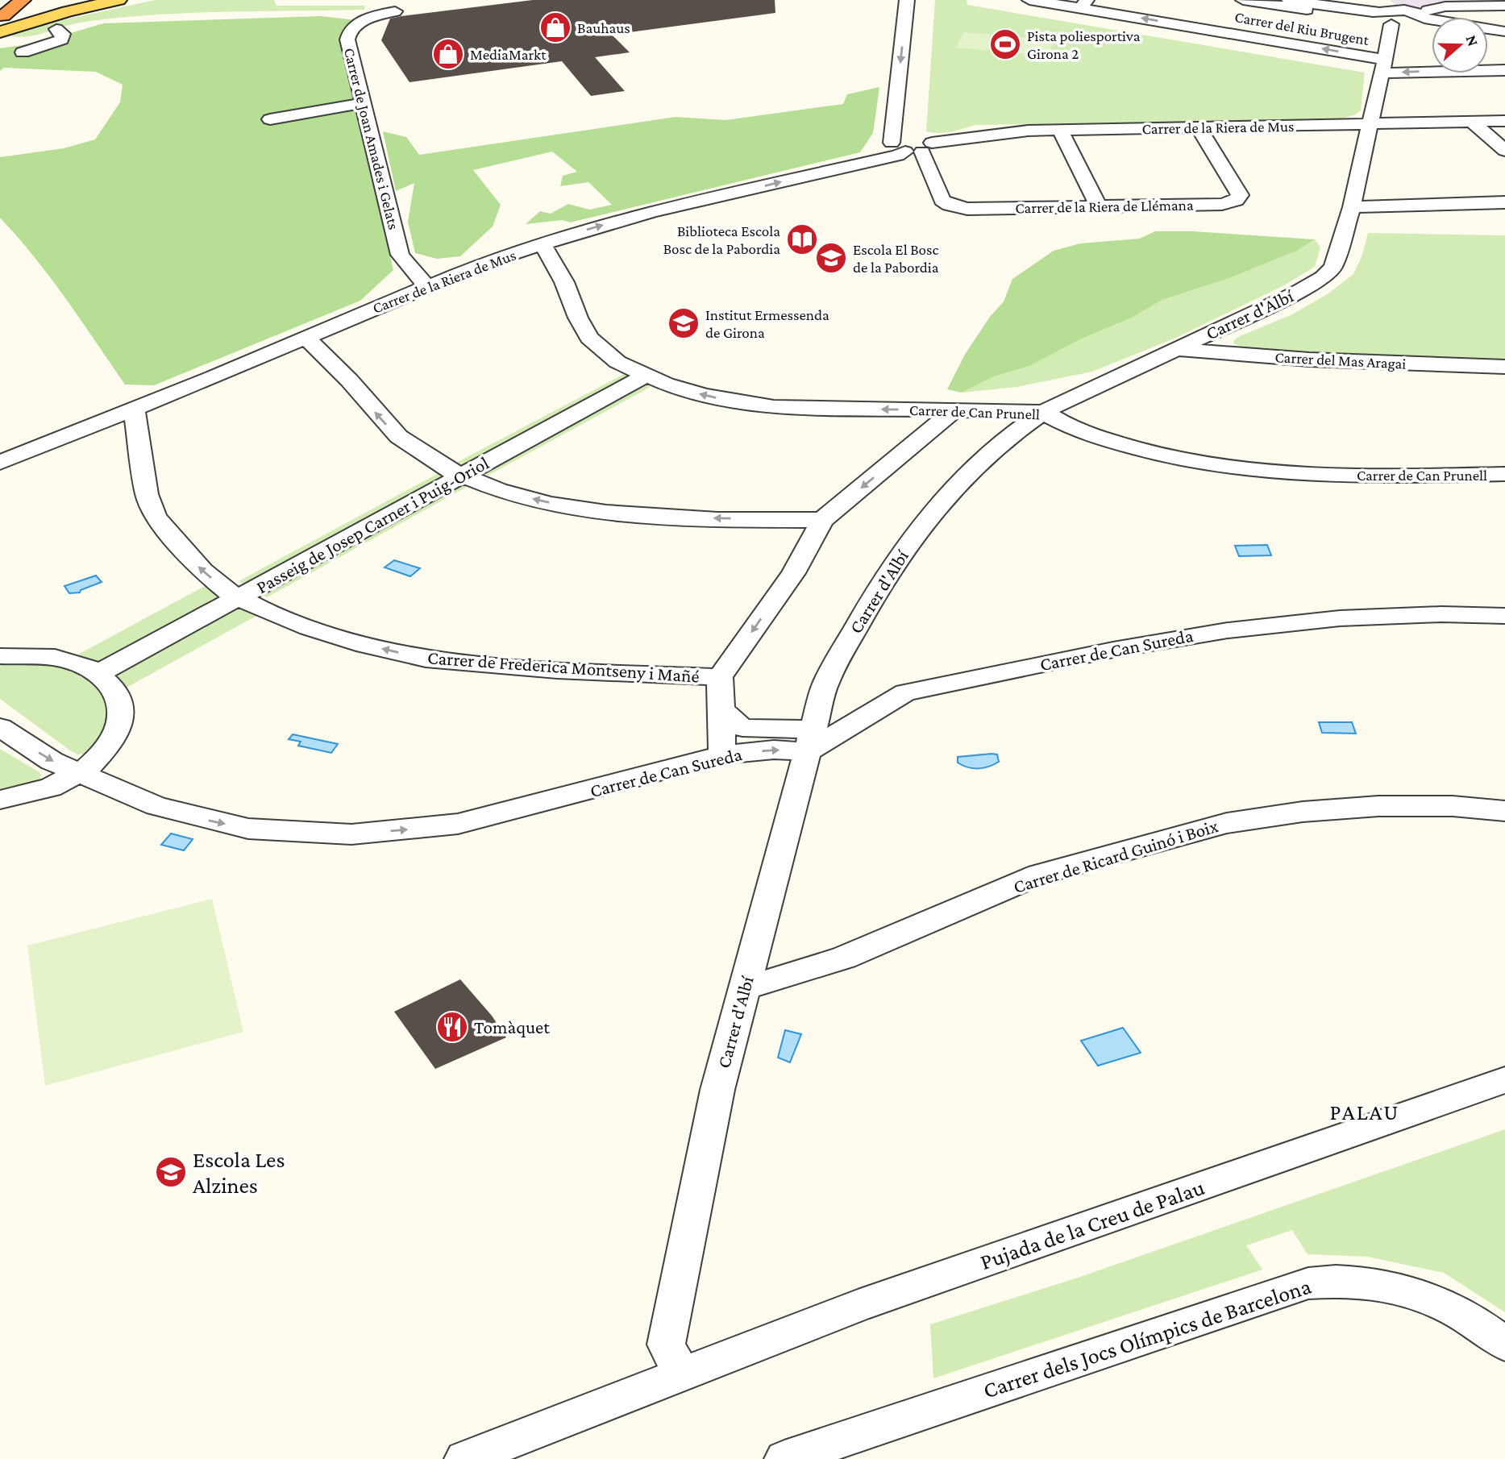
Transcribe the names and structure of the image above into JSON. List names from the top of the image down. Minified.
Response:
{"streets":{"street":["Carrer del Riu Brugent","Carrer de la Riera de Mus","Carrer de Joan Amades i Gelats","Carrer de la Riera de Llémana","Carrer d'Albí","Carrer del Mas Aragai","Carrer de Can Prunell","Passeig de Josep Carner i Puig-Oriol","Carrer de Can Sureda","Carrer de Frederica Montseny i Mañé","Carrer de Ricard Guinó i Boix","Pujada de la Creu de Palau","Carrer dels Jocs Olímpics de Barcelona"]},"crossings":[["Carrer del Riu Brugent","Carrer d'Albí"],["Carrer de la Riera de Mus","Carrer de Joan Amades i Gelats"],["Carrer de la Riera de Mus","Carrer de la Riera de Llémana"],["Carrer de la Riera de Mus","Carrer d'Albí"],["Carrer de la Riera de Mus","Carrer de Can Prunell"],["Carrer de la Riera de Mus","Carrer de Frederica Montseny i Mañé"],["Carrer d'Albí","Carrer del Mas Aragai"],["Carrer d'Albí","Carrer de Can Prunell"],["Carrer d'Albí","Carrer de Can Sureda"],["Carrer d'Albí","Carrer de Ricard Guinó i Boix"],["Carrer d'Albí","Pujada de la Creu de Palau"],["Carrer de Can Prunell","Passeig de Josep Carner i Puig-Oriol"],["Passeig de Josep Carner i Puig-Oriol","Carrer de Frederica Montseny i Mañé"]],"districts":["PALAU"],"places":{"shop":["Bauhaus","MediaMarkt"],"sports":["Pista poliesportiva Girona 2"],"library":["Biblioteca Escola Bosc de la Pabordia"],"school or university":["Escola El Bosc de la Pabordia","Institut Ermessenda de Girona","Escola Les Alzines"],"restaurant":["Tomàquet"]},"north":"right"}
